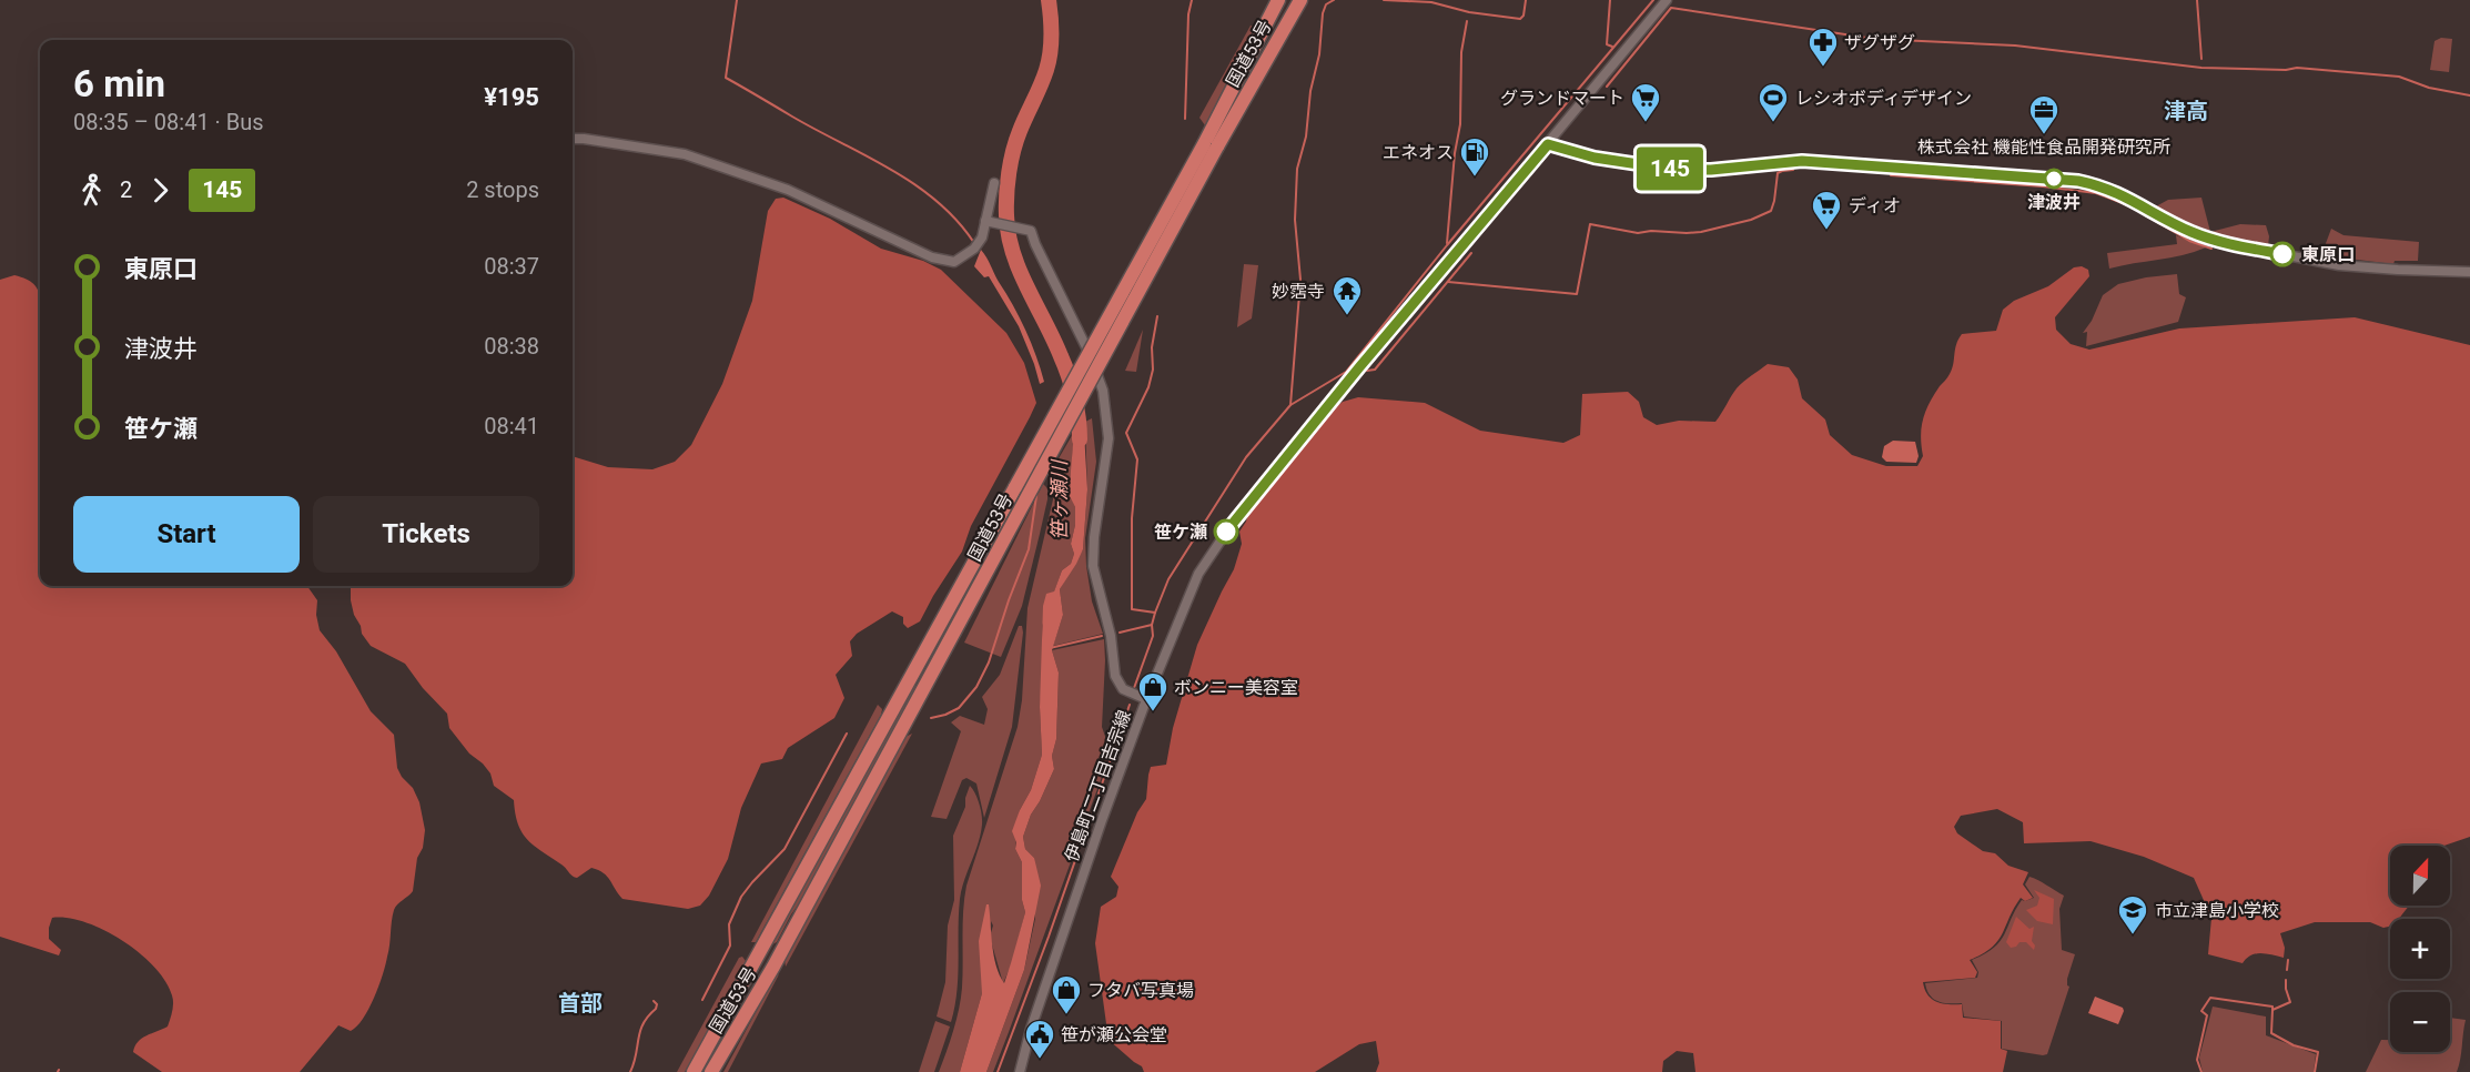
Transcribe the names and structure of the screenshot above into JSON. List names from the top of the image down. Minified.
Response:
{"streets":{"highway":["国道53号"],"street":["伊島町二丁目吉宗線"]},"districts":["津高","首部"],"water":["笹ヶ瀬川"],"places":{"pharmacy":["ザグザグ"],"supermarket":["グランドマート","ディオ"],"sports":["レシオボディデザイン"],"office":["株式会社 機能性食品開発研究所"],"fuel station":["エネオス"],"other":["津波井","東原口","笹ケ瀬"],"temple":["妙霑寺"],"shop":["ボンニー美容室","フタバ写真場"],"school or university":["市立津島小学校"],"public building":["笹が瀬公会堂"]},"lines":["bus line 145"],"north":"top","page":{"on_map":"145","heading":["6 min","08:35 – 08:41 · Bus","¥195"],"legs":["2","145","2 stops"],"list":[{"name":"東原口","value":"08:37"},{"name":"津波井","value":"08:38"},{"name":"笹ケ瀬","value":"08:41"}],"buttons":["Start","Tickets"],"map_buttons":["+","−"]}}
